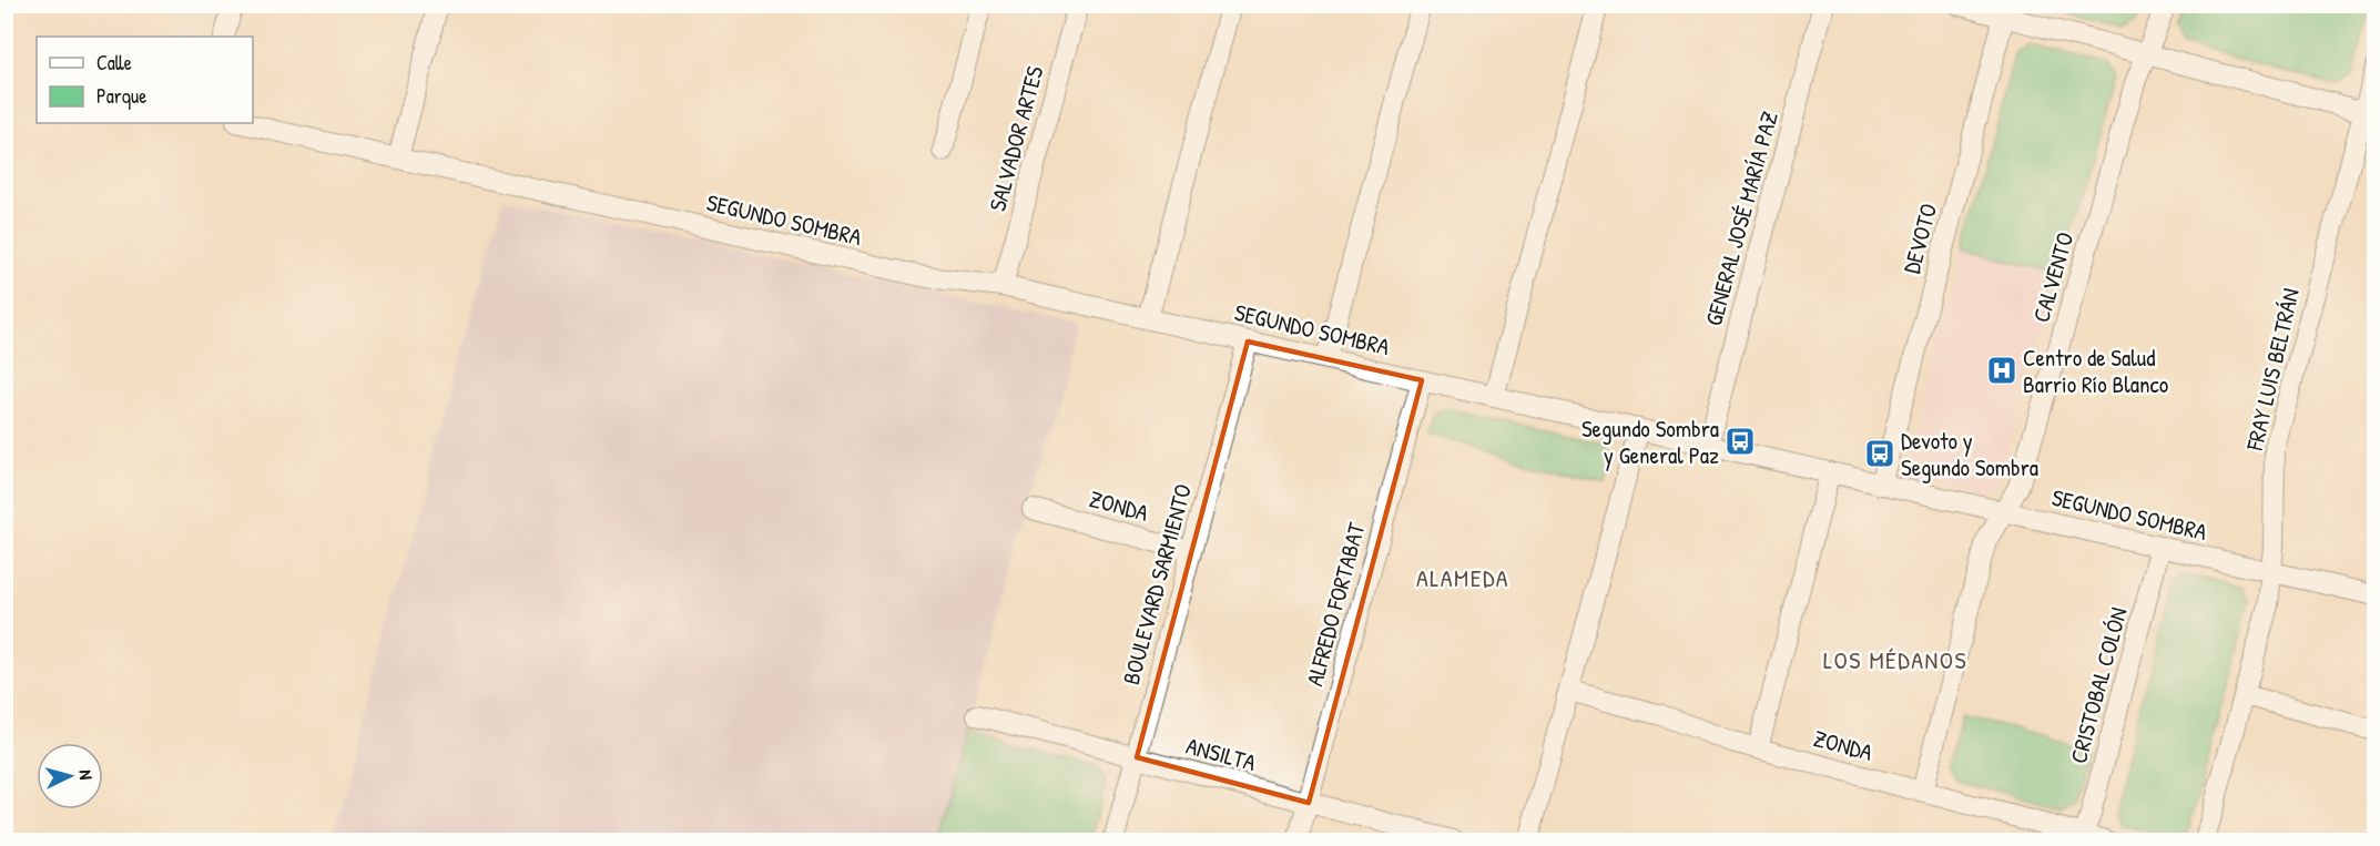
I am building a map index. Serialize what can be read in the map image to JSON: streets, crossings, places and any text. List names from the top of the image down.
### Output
{
  "streets": {
    "street": [
      "SALVADOR ARTES",
      "GENERAL JOSÉ MARÍA PAZ",
      "SEGUNDO SOMBRA",
      "DEVOTO",
      "CALVENTO",
      "FRAY LUIS BELTRÁN",
      "ZONDA",
      "BOULEVARD SARMIENTO",
      "ALFREDO FORTABAT",
      "CRISTOBAL COLÓN",
      "ANSILTA"
    ]
  },
  "crossings": [
    ["SALVADOR ARTES", "SEGUNDO SOMBRA"],
    ["GENERAL JOSÉ MARÍA PAZ", "SEGUNDO SOMBRA"],
    ["SEGUNDO SOMBRA", "DEVOTO"],
    ["SEGUNDO SOMBRA", "CALVENTO"],
    ["SEGUNDO SOMBRA", "FRAY LUIS BELTRÁN"],
    ["SEGUNDO SOMBRA", "BOULEVARD SARMIENTO"],
    ["SEGUNDO SOMBRA", "ALFREDO FORTABAT"],
    ["SEGUNDO SOMBRA", "CRISTOBAL COLÓN"],
    ["CALVENTO", "ZONDA"],
    ["ZONDA", "BOULEVARD SARMIENTO"],
    ["ZONDA", "CRISTOBAL COLÓN"],
    ["BOULEVARD SARMIENTO", "ANSILTA"],
    ["ALFREDO FORTABAT", "ANSILTA"]
  ],
  "districts": ["ALAMEDA", "LOS MÉDANOS"],
  "places": {
    "hospital": ["Centro de Salud Barrio Río Blanco"],
    "bus stop": ["Segundo Sombra y General Paz", "Devoto y Segundo Sombra"]
  },
  "legend": ["Calle", "Parque"],
  "north": "right"
}
